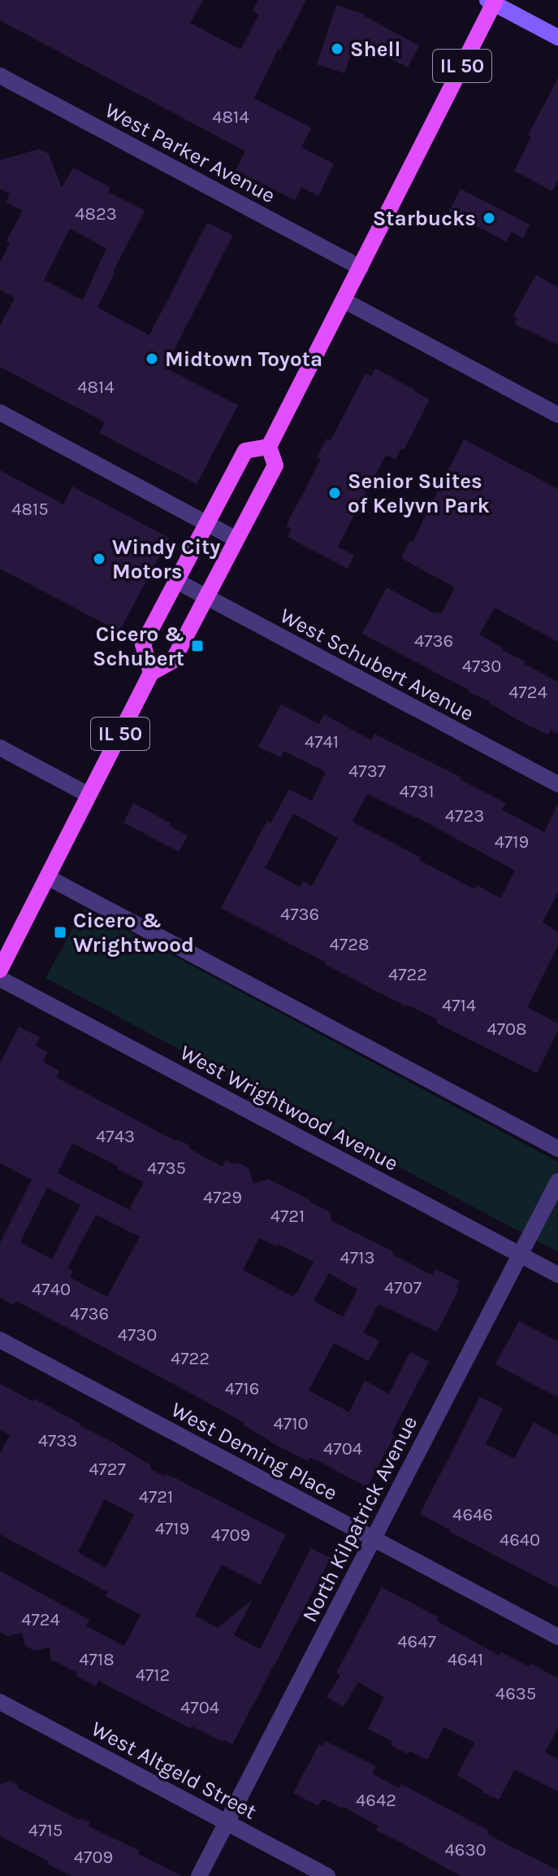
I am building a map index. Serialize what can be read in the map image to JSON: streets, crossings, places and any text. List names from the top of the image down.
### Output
{
  "streets": {
    "main road": ["IL 50"],
    "street": [
      "West Parker Avenue",
      "West Schubert Avenue",
      "West Wrightwood Avenue",
      "West Deming Place",
      "North Kilpatrick Avenue",
      "West Altgeld Street"
    ]
  },
  "crossings": [
    ["IL 50", "West Parker Avenue"],
    ["IL 50", "West Schubert Avenue"],
    ["West Wrightwood Avenue", "North Kilpatrick Avenue"],
    ["West Deming Place", "North Kilpatrick Avenue"],
    ["North Kilpatrick Avenue", "West Altgeld Street"]
  ],
  "places": {
    "other": [
      "Shell",
      "Starbucks",
      "Midtown Toyota",
      "Senior Suites of Kelyvn Park",
      "Windy City Motors"
    ],
    "transit": ["Cicero & Schubert", "Cicero & Wrightwood"]
  },
  "house_numbers": [
    "4814",
    "4823",
    "4814",
    "4815",
    "4736",
    "4730",
    "4724",
    "4741",
    "4737",
    "4731",
    "4723",
    "4719",
    "4736",
    "4728",
    "4722",
    "4714",
    "4708",
    "4743",
    "4735",
    "4729",
    "4721",
    "4713",
    "4707",
    "4740",
    "4736",
    "4730",
    "4722",
    "4716",
    "4710",
    "4733",
    "4704",
    "4727",
    "4721",
    "4646",
    "4719",
    "4709",
    "4640",
    "4724",
    "4647",
    "4718",
    "4641",
    "4712",
    "4635",
    "4704",
    "4642",
    "4715",
    "4630",
    "4709"
  ]
}
